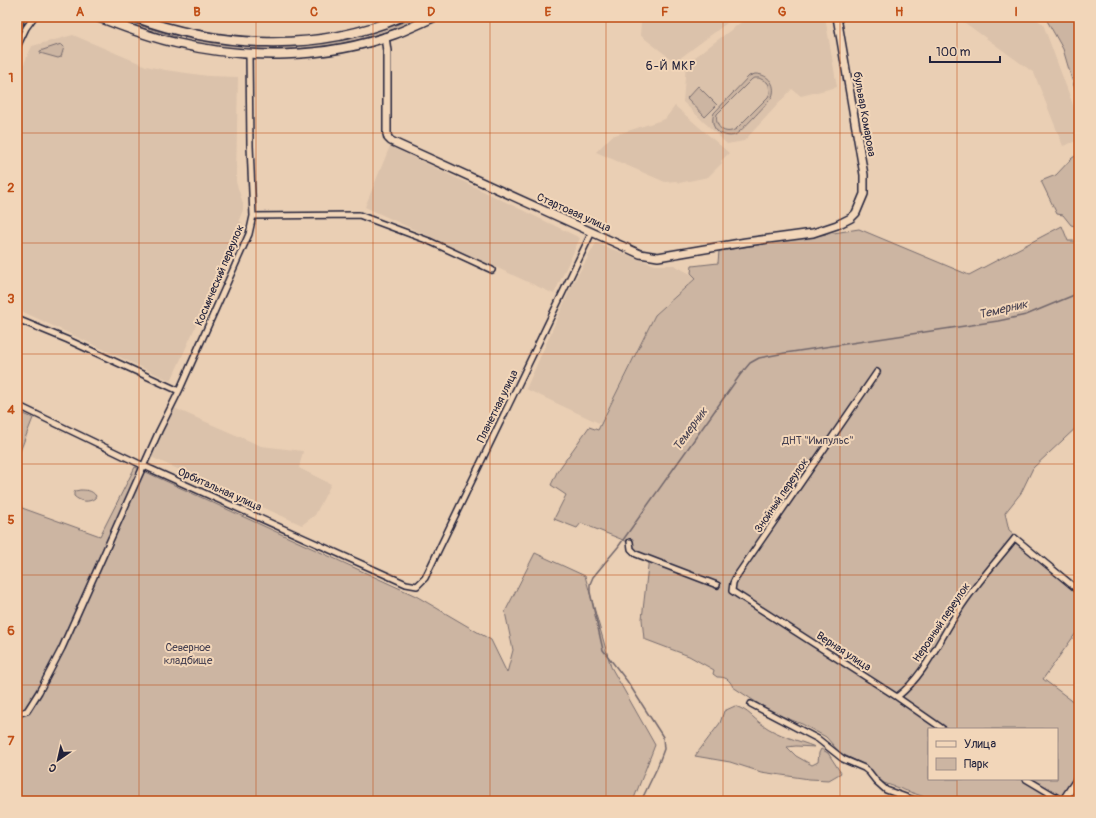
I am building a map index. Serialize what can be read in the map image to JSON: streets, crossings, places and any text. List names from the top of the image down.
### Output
{
  "streets": {
    "street": [
      "бульвар Комарова",
      "Стартовая улица",
      "Космический переулок",
      "Планетная улица",
      "Орбитальная улица",
      "Знойный переулок",
      "Неровный переулок",
      "Верная улица"
    ]
  },
  "crossings": [
    ["бульвар Комарова", "Стартовая улица"],
    ["Стартовая улица", "Планетная улица"],
    ["Космический переулок", "Орбитальная улица"],
    ["Планетная улица", "Орбитальная улица"],
    ["Знойный переулок", "Верная улица"],
    ["Неровный переулок", "Верная улица"]
  ],
  "districts": ["6-Й МКР"],
  "water": ["Темерник"],
  "parks": ["ДНТ \"Импульс\"", "Северное кладбище"],
  "legend": ["Улица", "Парк"],
  "scale_bar": "100 m",
  "north": "bottom left",
  "grid": {
    "columns": [
      "A",
      "B",
      "C",
      "D",
      "E",
      "F",
      "G",
      "H",
      "I"
    ],
    "rows": [
      "1",
      "2",
      "3",
      "4",
      "5",
      "6",
      "7"
    ]
  }
}
